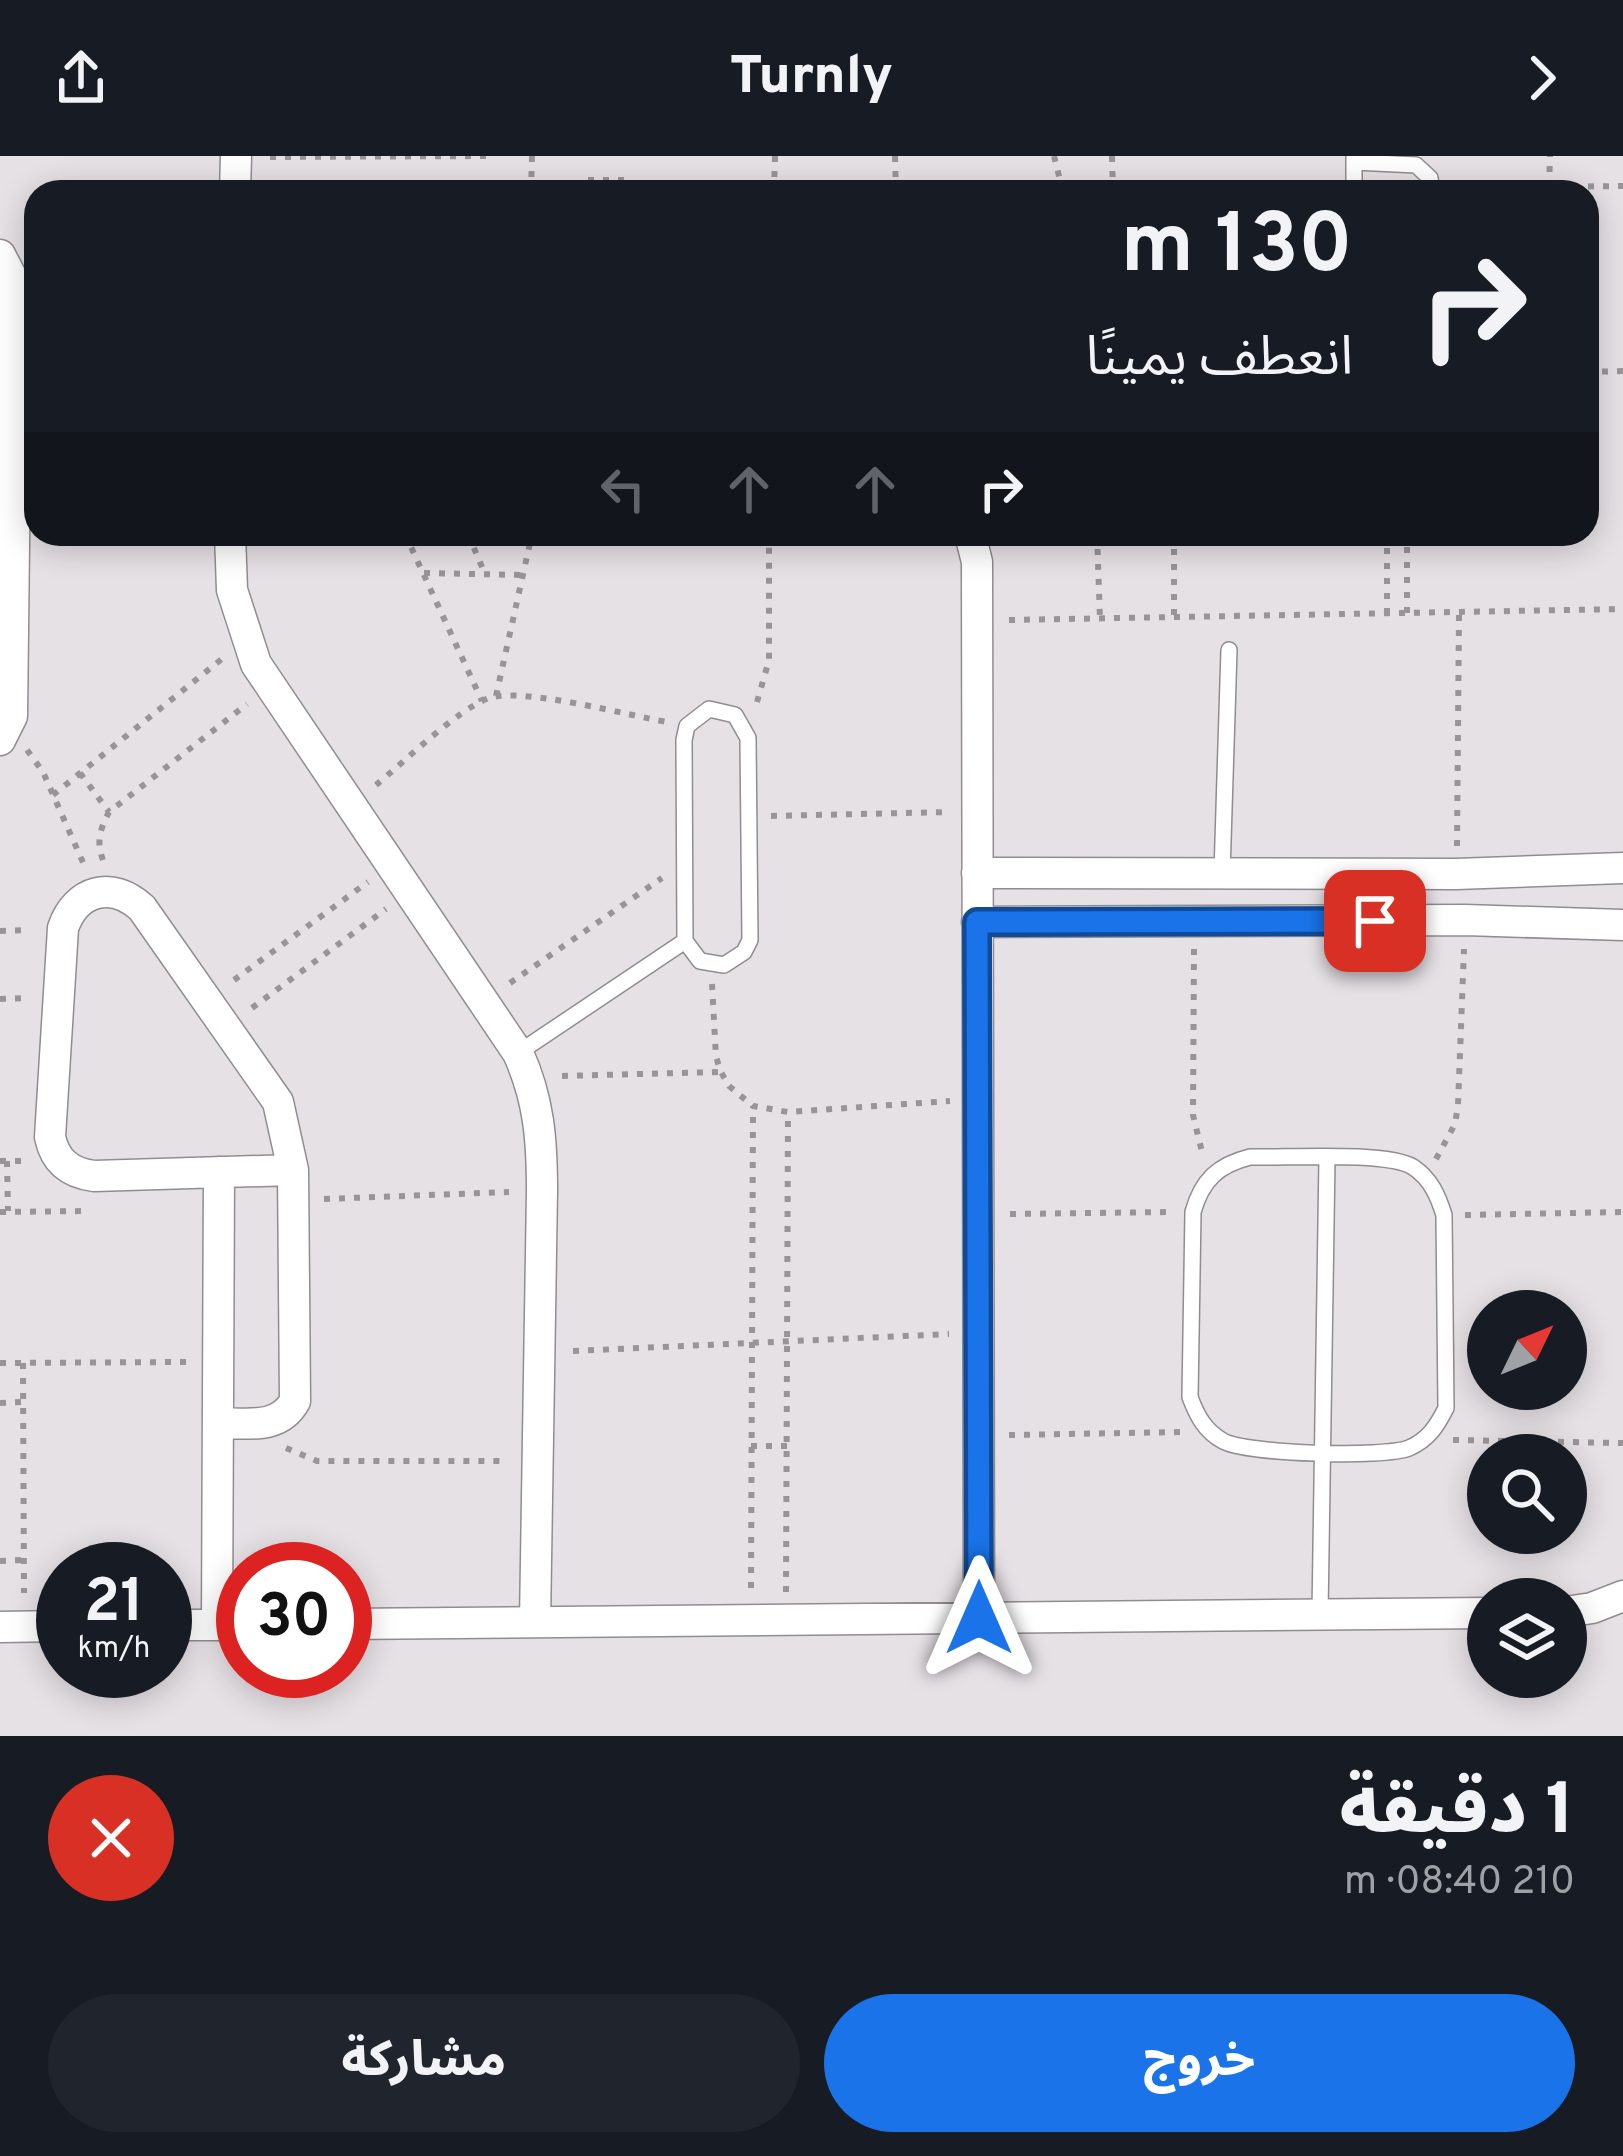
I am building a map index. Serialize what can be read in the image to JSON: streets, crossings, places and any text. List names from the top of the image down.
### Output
{
  "north": "top right",
  "page": {
    "header": "Turnly",
    "turn": ["130 m", "انعطف يمينًا"],
    "speed": "21 km/h",
    "limit": "30",
    "heading": ["1 دقيقة", "210 m · 08:40"],
    "buttons": ["خروج", "مشاركة"]
  }
}
